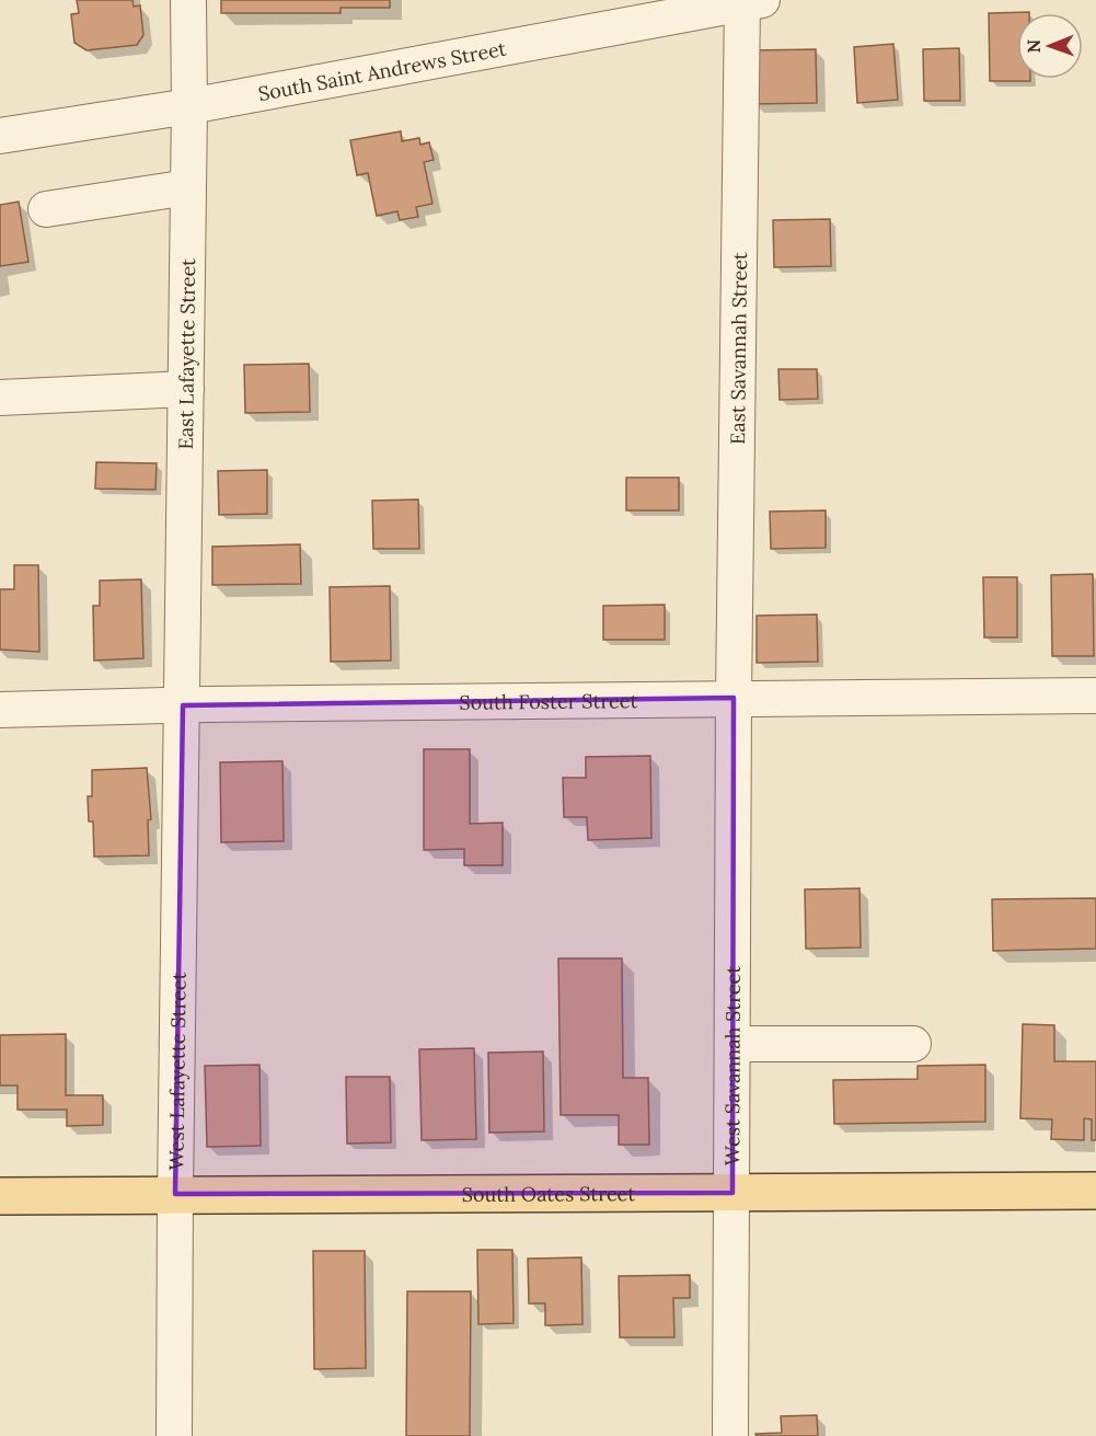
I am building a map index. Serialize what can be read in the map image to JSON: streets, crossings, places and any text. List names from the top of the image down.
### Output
{
  "streets": {
    "main road": ["South Oates Street"],
    "street": [
      "South Saint Andrews Street",
      "East Savannah Street",
      "East Lafayette Street",
      "South Foster Street",
      "West Savannah Street",
      "West Lafayette Street"
    ]
  },
  "crossings": [
    ["South Saint Andrews Street", "East Savannah Street"],
    ["South Saint Andrews Street", "East Lafayette Street"],
    ["East Savannah Street", "South Foster Street"],
    ["East Savannah Street", "West Savannah Street"],
    ["East Lafayette Street", "South Foster Street"],
    ["East Lafayette Street", "West Lafayette Street"],
    ["South Foster Street", "West Savannah Street"],
    ["South Foster Street", "West Lafayette Street"],
    ["West Savannah Street", "South Oates Street"],
    ["West Lafayette Street", "South Oates Street"]
  ],
  "north": "left"
}
